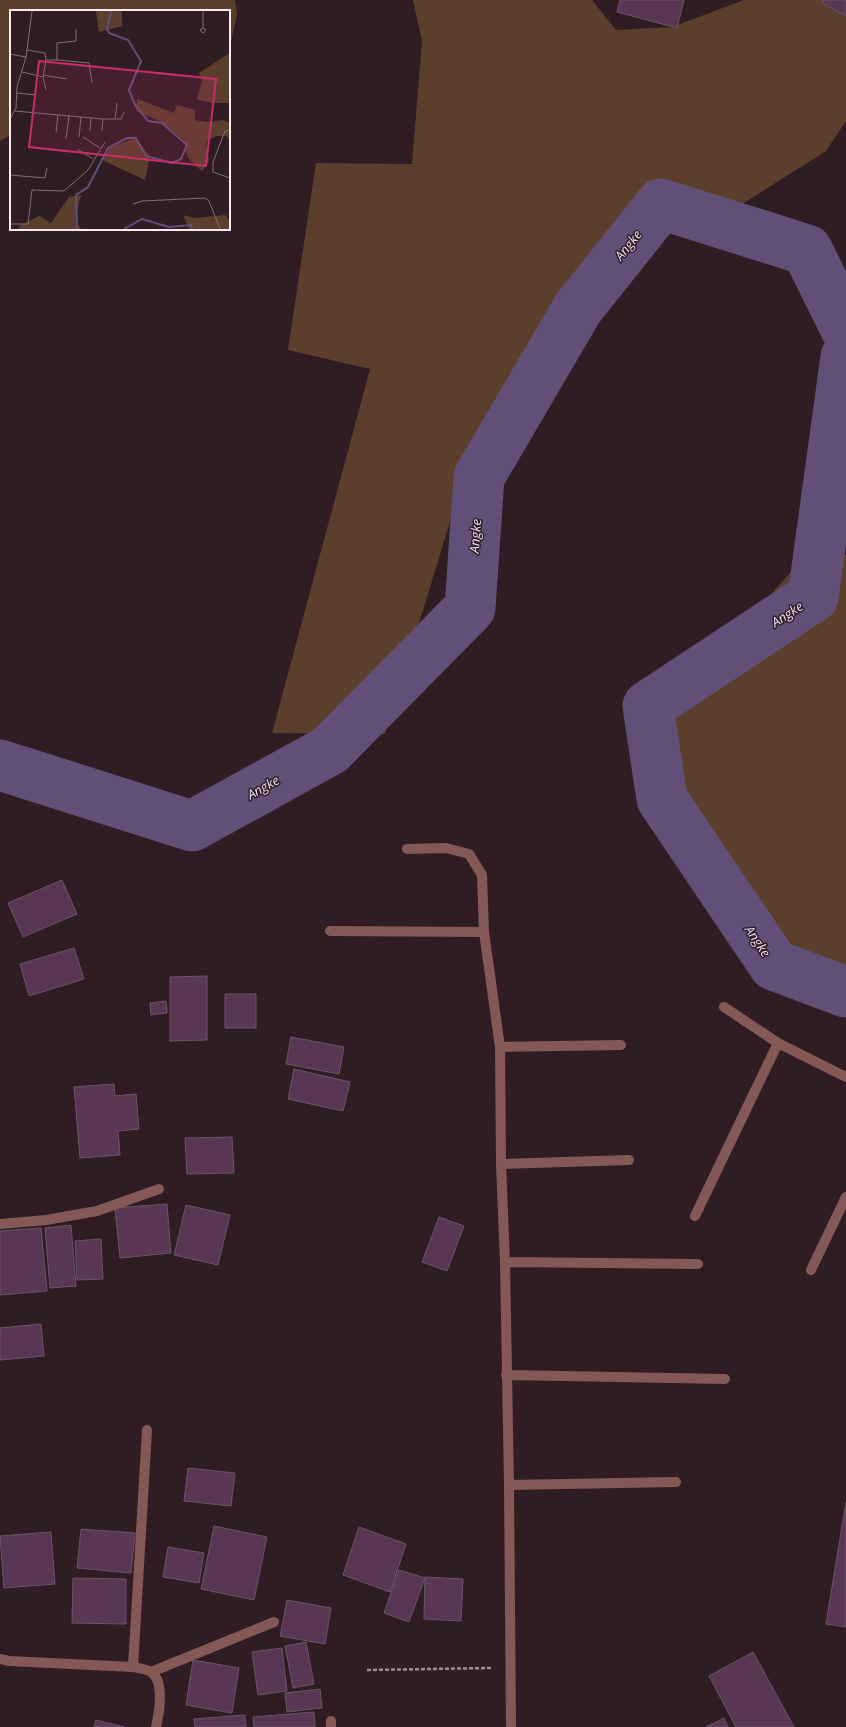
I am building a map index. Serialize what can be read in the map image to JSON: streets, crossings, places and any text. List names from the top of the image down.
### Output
{
  "water": ["Angke"]
}
